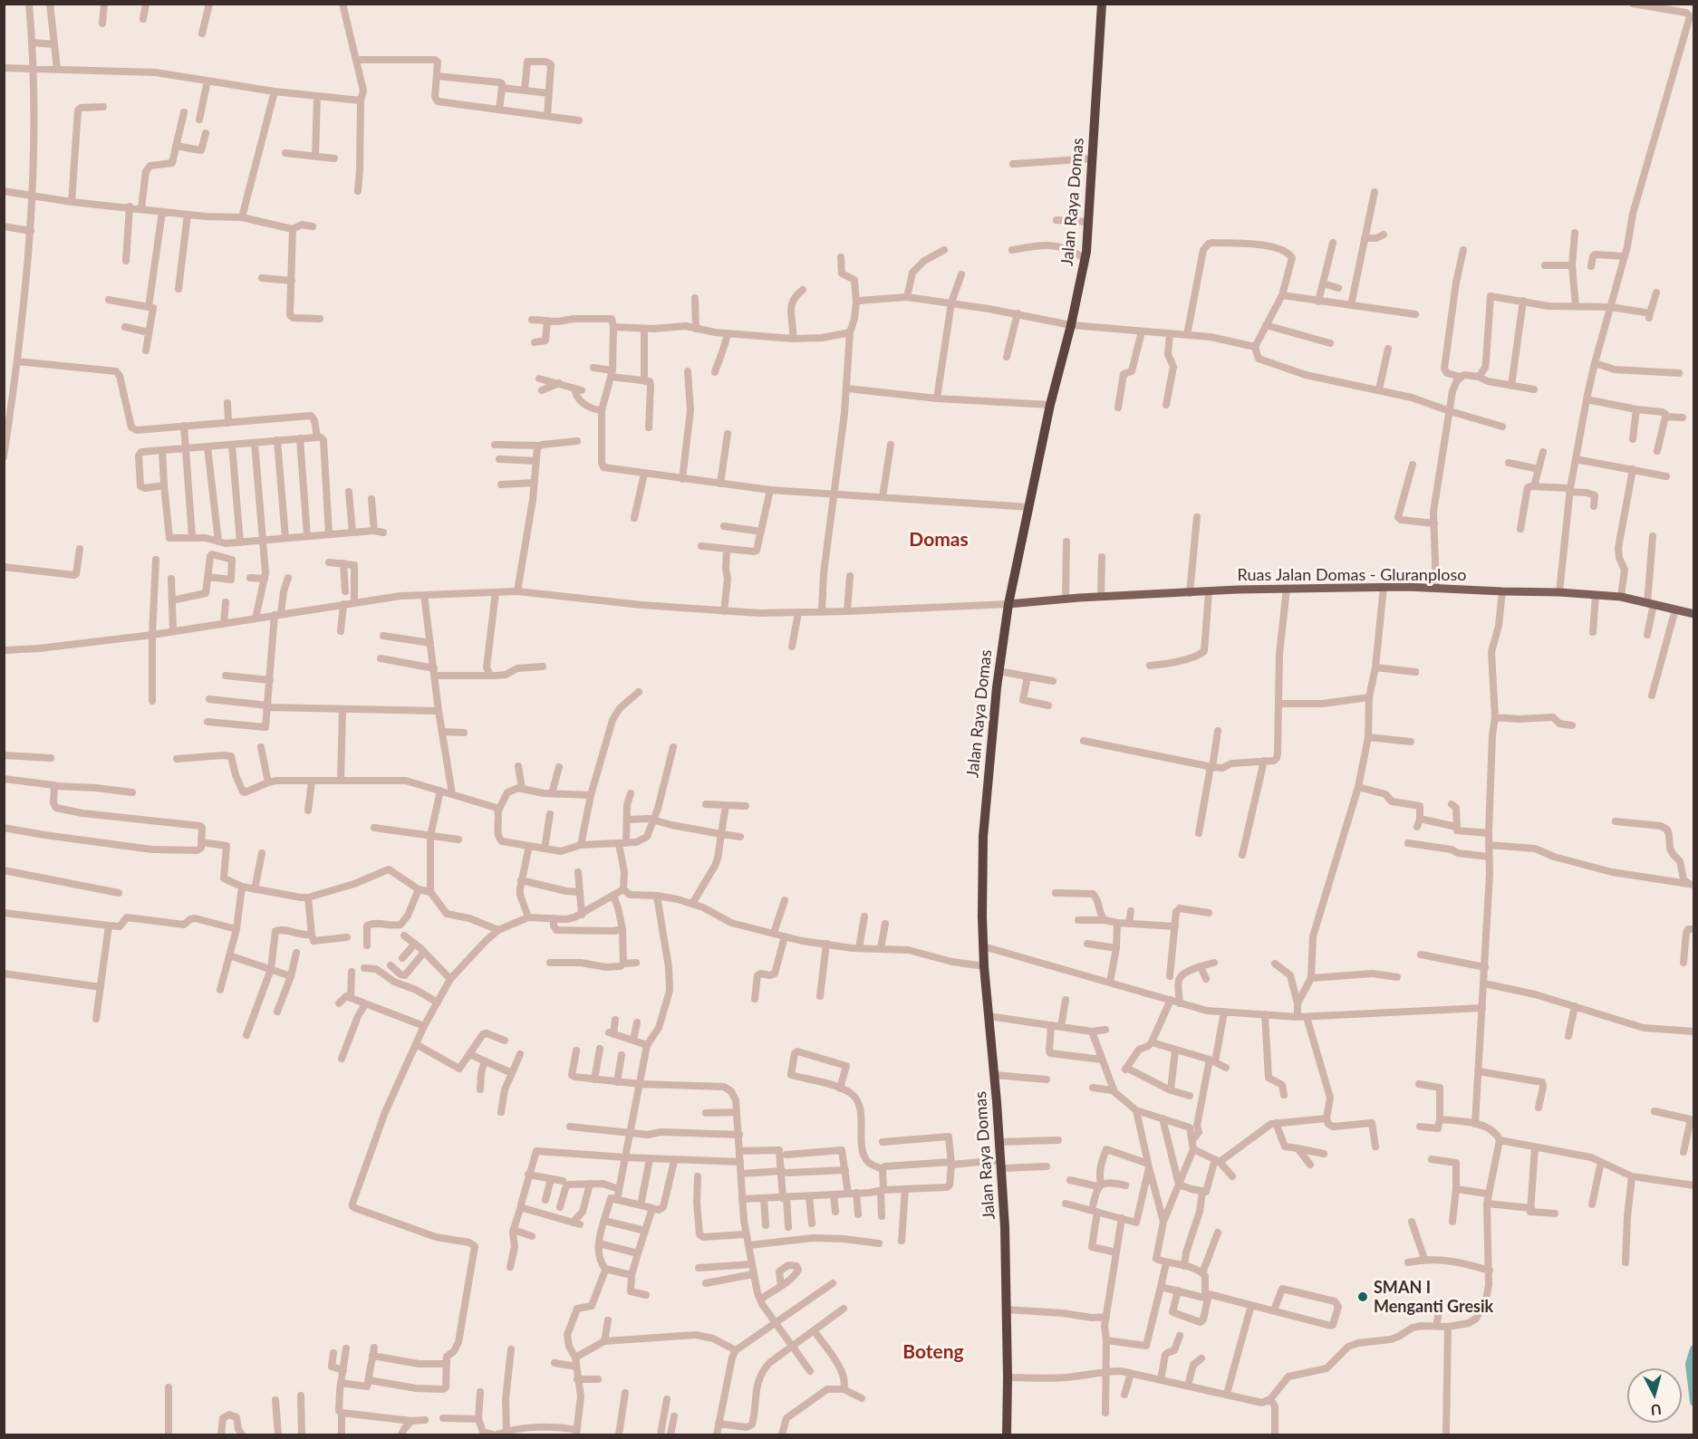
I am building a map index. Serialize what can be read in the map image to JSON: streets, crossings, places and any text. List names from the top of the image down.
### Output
{
  "streets": {
    "highway": ["Jalan Raya Domas"],
    "main road": ["Ruas Jalan Domas - Gluranploso"]
  },
  "crossings": [
    ["Jalan Raya Domas", "Ruas Jalan Domas - Gluranploso"]
  ],
  "districts": ["Domas", "Boteng"],
  "places": ["SMAN I Menganti Gresik"],
  "north": "bottom"
}
